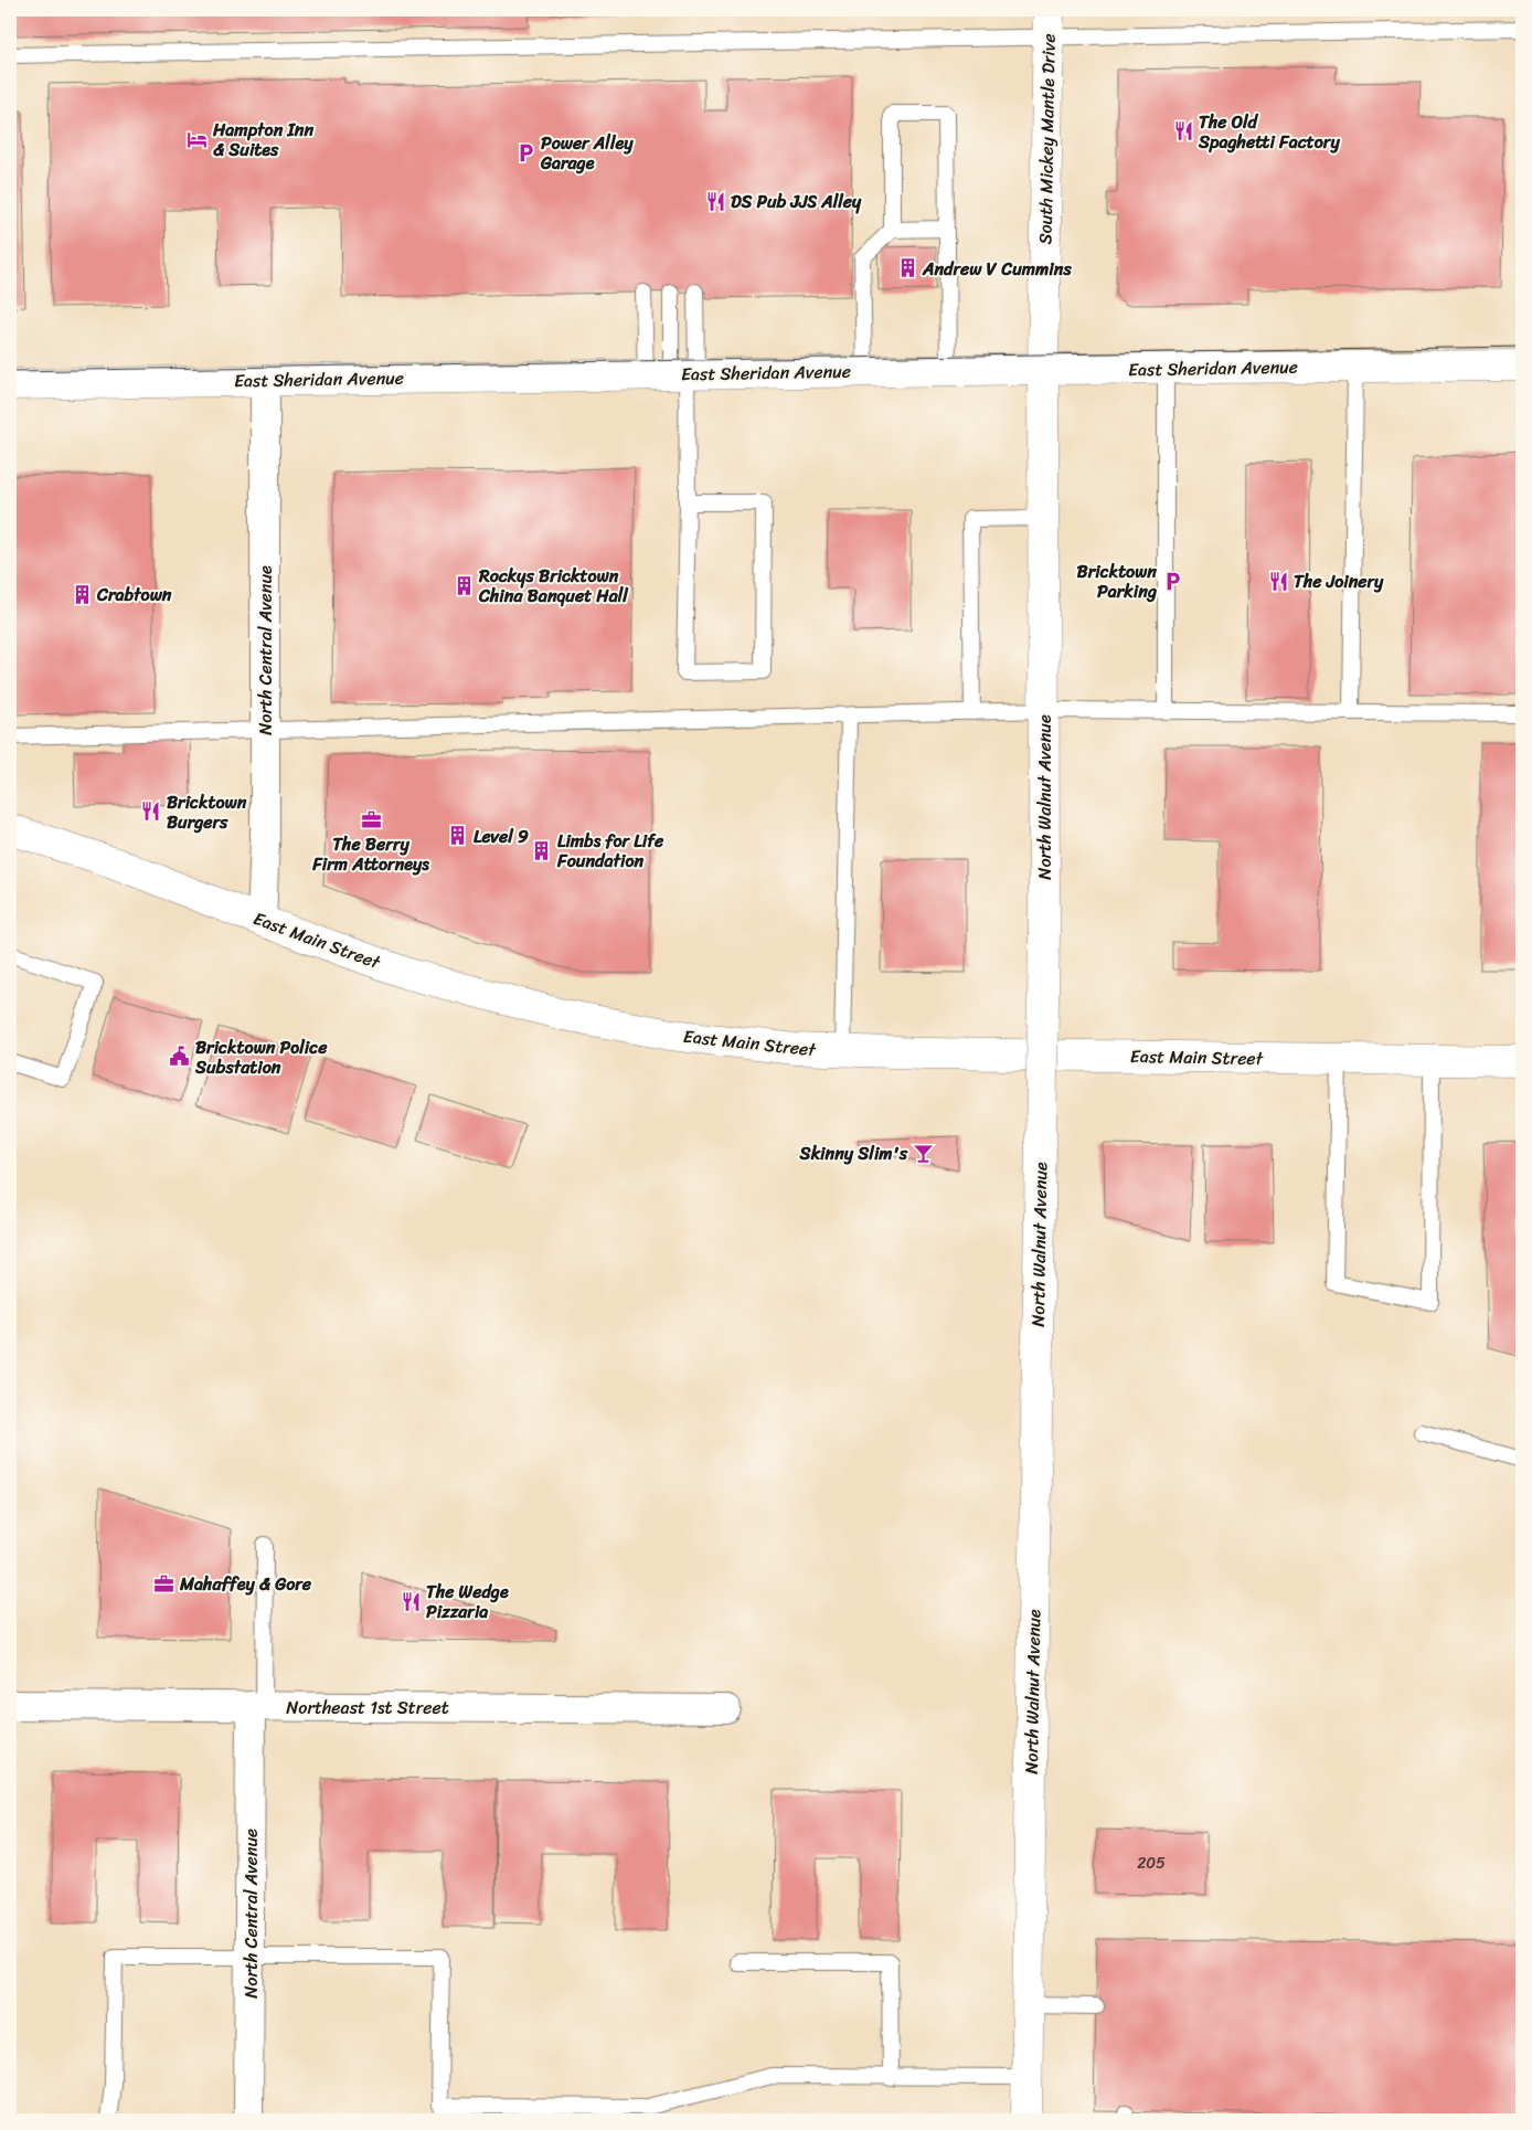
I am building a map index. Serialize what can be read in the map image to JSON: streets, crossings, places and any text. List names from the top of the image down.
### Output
{
  "streets": {
    "street": [
      "South Mickey Mantle Drive",
      "East Sheridan Avenue",
      "North Central Avenue",
      "North Walnut Avenue",
      "East Main Street",
      "Northeast 1st Street"
    ]
  },
  "crossings": [
    ["South Mickey Mantle Drive", "East Sheridan Avenue"],
    ["South Mickey Mantle Drive", "North Walnut Avenue"],
    ["East Sheridan Avenue", "North Central Avenue"],
    ["East Sheridan Avenue", "North Walnut Avenue"],
    ["North Central Avenue", "East Main Street"],
    ["North Central Avenue", "Northeast 1st Street"]
  ],
  "places": {
    "restaurant": [
      "The Old Spaghetti Factory",
      "DS Pub JJS Alley",
      "The Joinery",
      "Bricktown Burgers",
      "The Wedge Pizzaria"
    ],
    "hotel": ["Hampton Inn & Suites"],
    "parking": ["Power Alley Garage", "Bricktown Parking"],
    "building": [
      "Andrew V Cummins",
      "Rockys Bricktown China Banquet Hall",
      "Crabtown",
      "Level 9",
      "Limbs for Life Foundation"
    ],
    "office": ["The Berry Firm Attorneys", "Mahaffey & Gore"],
    "public building": ["Bricktown Police Substation"],
    "bar": ["Skinny Slim's"]
  },
  "house_numbers": ["205"]
}
